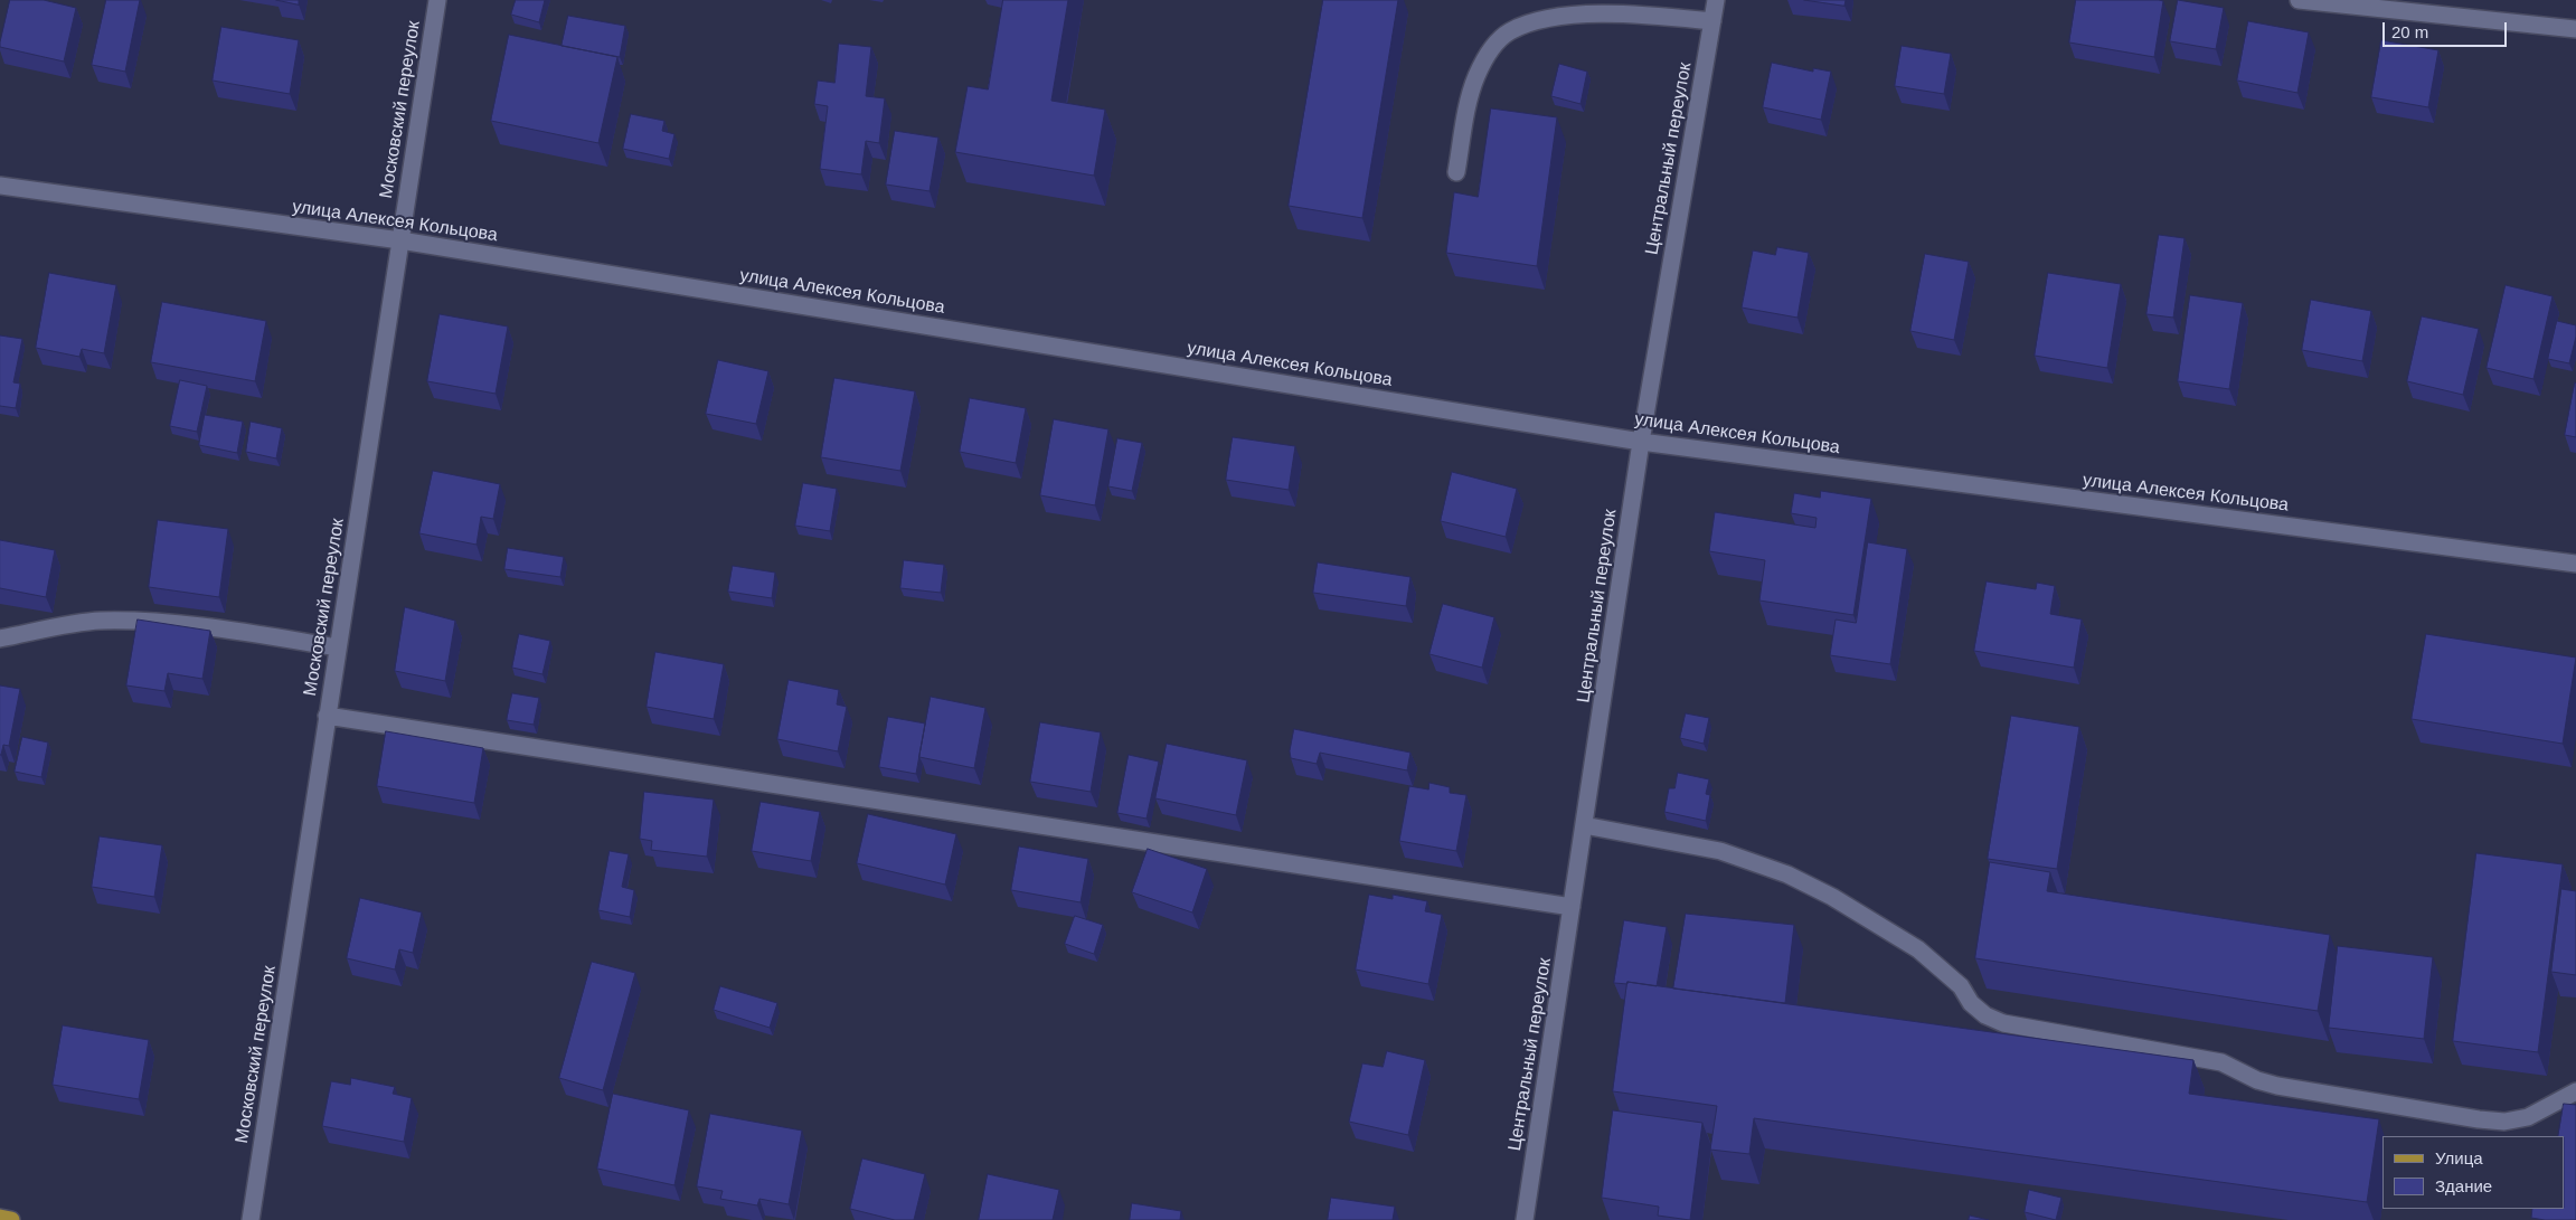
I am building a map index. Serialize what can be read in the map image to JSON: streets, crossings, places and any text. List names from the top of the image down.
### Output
{
  "streets": {
    "street": ["Московский переулок", "Центральный переулок", "улица Алексея Кольцова"]
  },
  "crossings": [
    ["Московский переулок", "улица Алексея Кольцова"],
    ["Центральный переулок", "улица Алексея Кольцова"]
  ],
  "legend": ["Улица", "Здание"],
  "scale_bar": "20 m"
}
